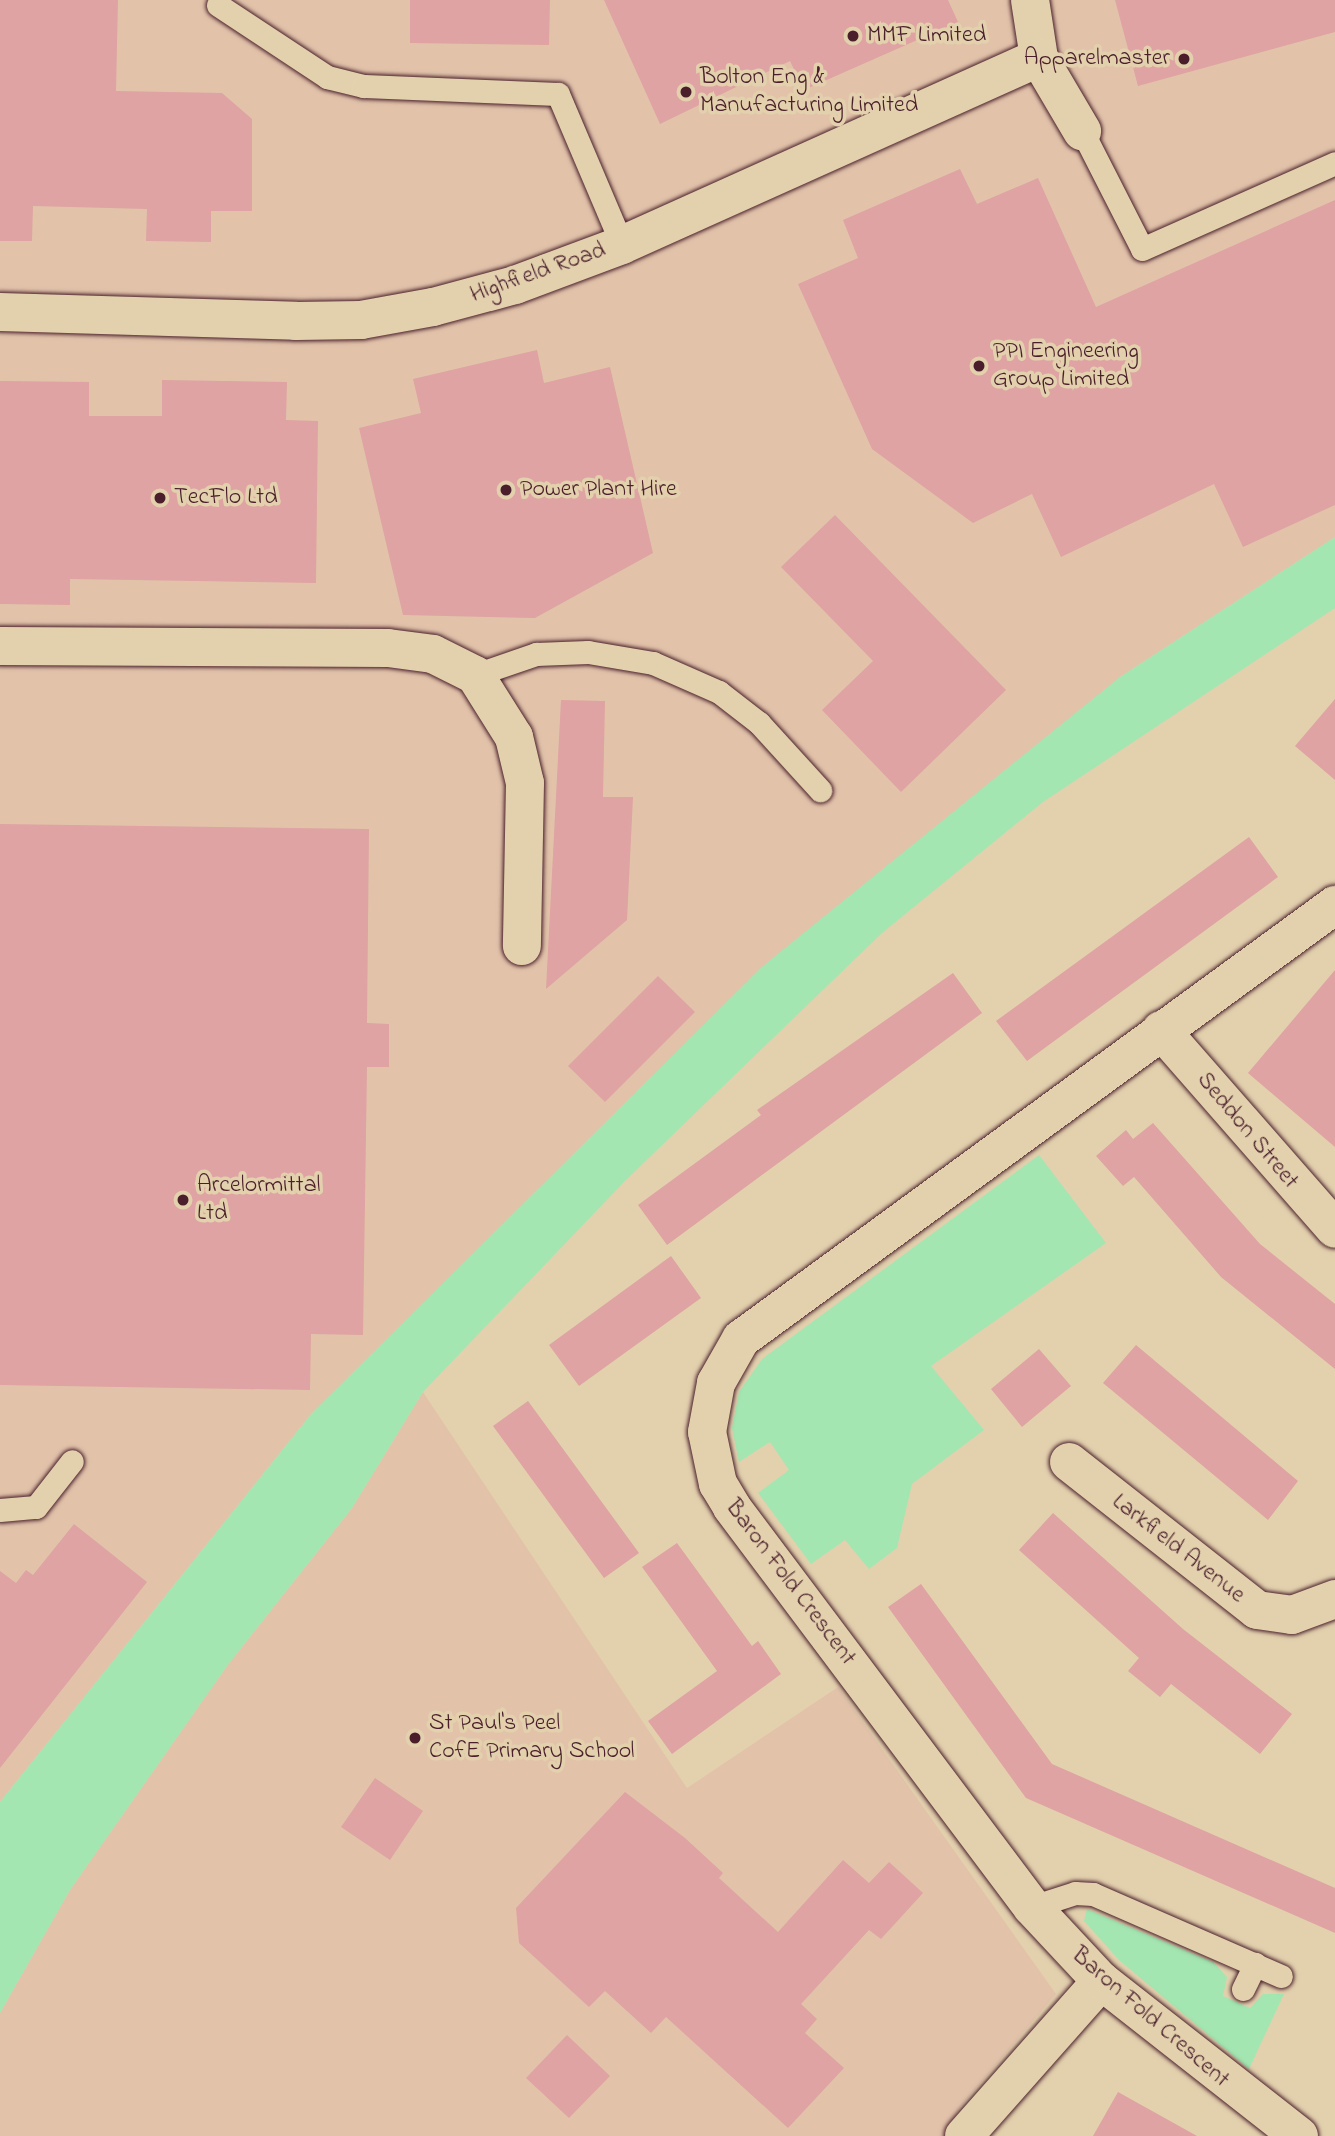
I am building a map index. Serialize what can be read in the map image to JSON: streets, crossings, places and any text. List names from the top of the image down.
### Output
{
  "streets": {
    "street": [
      "Highfield Road",
      "Seddon Street",
      "Larkfield Avenue",
      "Baron Fold Crescent"
    ]
  },
  "crossings": [
    ["Seddon Street", "Baron Fold Crescent"]
  ],
  "places": [
    "MMF Limited",
    "Apparelmaster",
    "Bolton Eng & Manufacturing Limited",
    "PPI Engineering Group Limited",
    "Power Plant Hire",
    "TecFlo Ltd",
    "Arcelormittal Ltd",
    "St Paul's Peel CofE Primary School"
  ]
}
